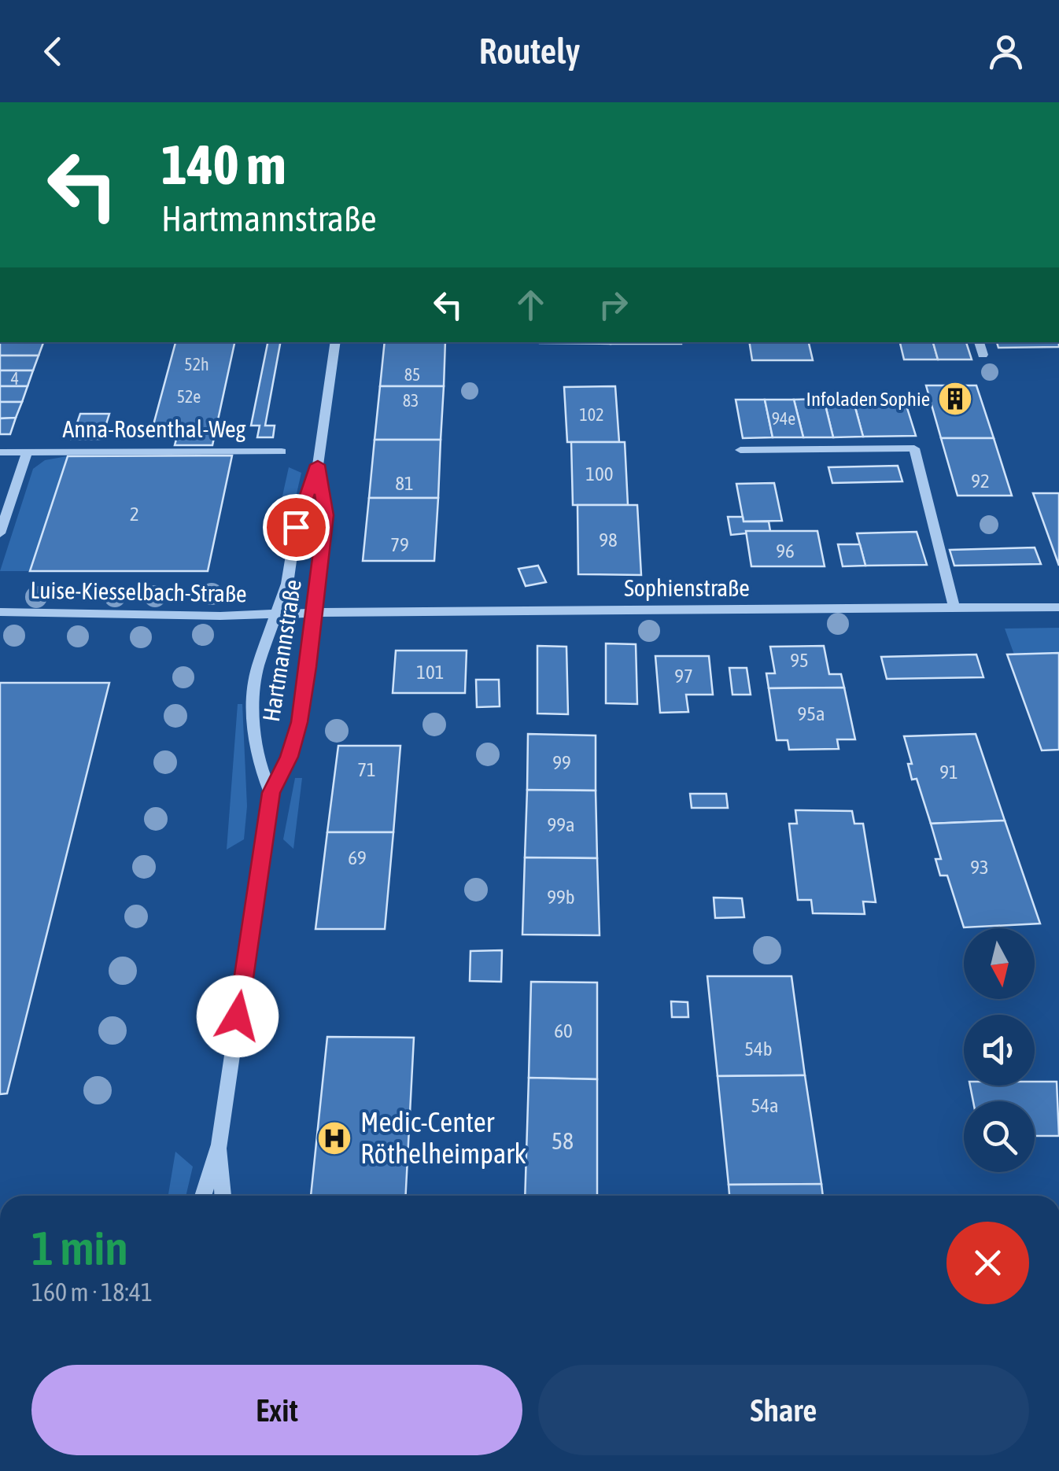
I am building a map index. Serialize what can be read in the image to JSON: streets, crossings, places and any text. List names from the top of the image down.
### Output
{
  "streets": {
    "street": [
      "Anna-Rosenthal-Weg",
      "Sophienstraße",
      "Luise-Kiesselbach-Straße",
      "Hartmannstraße"
    ]
  },
  "crossings": [
    ["Sophienstraße", "Luise-Kiesselbach-Straße"],
    ["Sophienstraße", "Hartmannstraße"],
    ["Luise-Kiesselbach-Straße", "Hartmannstraße"]
  ],
  "places": {
    "building": ["Infoladen Sophie"],
    "hospital": ["Medic-Center Röthelheimpark"]
  },
  "house_numbers": [
    "52h",
    "85",
    "4",
    "52e",
    "83",
    "102",
    "94e",
    "100",
    "92",
    "81",
    "2",
    "98",
    "79",
    "96",
    "95",
    "101",
    "97",
    "95a",
    "99",
    "71",
    "91",
    "99a",
    "69",
    "93",
    "99b",
    "60",
    "54b",
    "54a",
    "58"
  ],
  "north": "bottom",
  "page": {
    "header": "Routely",
    "turn": ["140 m", "Hartmannstraße"],
    "heading": ["1 min", "160 m · 18:41"],
    "buttons": ["Exit", "Share"]
  }
}
